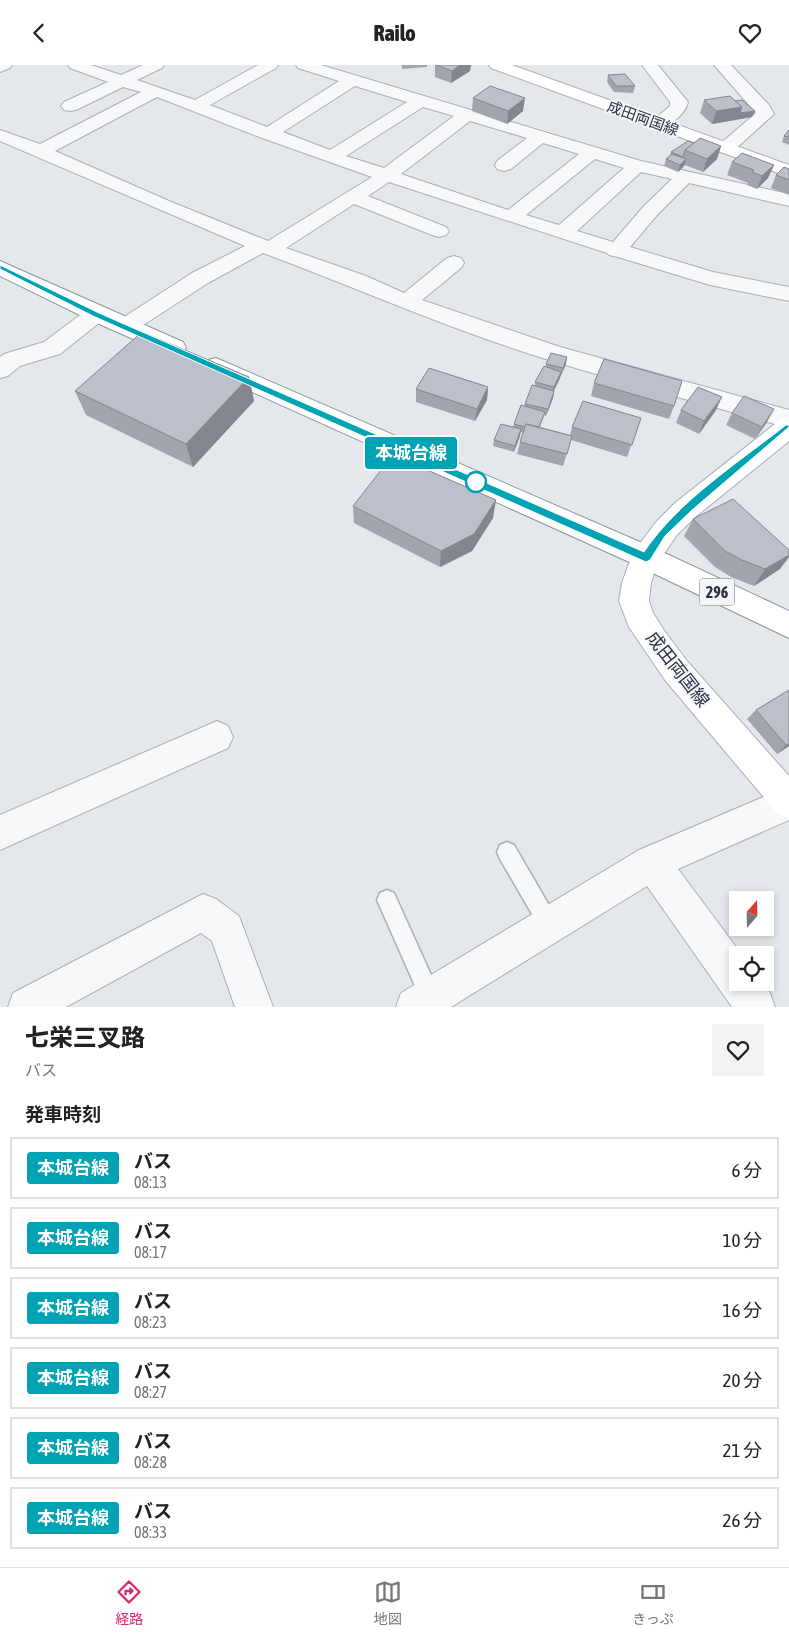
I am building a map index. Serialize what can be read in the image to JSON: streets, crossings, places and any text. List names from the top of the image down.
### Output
{
  "streets": {
    "main road": ["成田両国線", "296"]
  },
  "crossings": [
    ["成田両国線", "296"]
  ],
  "lines": ["bus line 本城台線"],
  "north": "top",
  "page": {
    "header": "Railo",
    "on_map": "本城台線",
    "heading": [
      ["七栄三叉路", "バス"],
      "発車時刻"
    ],
    "list": [
      {
        "mark": "本城台線",
        "name": "バス",
        "note": "08:13",
        "value": "6 分"
      },
      {
        "mark": "本城台線",
        "name": "バス",
        "note": "08:17",
        "value": "10 分"
      },
      {
        "mark": "本城台線",
        "name": "バス",
        "note": "08:23",
        "value": "16 分"
      },
      {
        "mark": "本城台線",
        "name": "バス",
        "note": "08:27",
        "value": "20 分"
      },
      {
        "mark": "本城台線",
        "name": "バス",
        "note": "08:28",
        "value": "21 分"
      },
      {
        "mark": "本城台線",
        "name": "バス",
        "note": "08:33",
        "value": "26 分"
      }
    ],
    "tabs": ["経路", "地図", "きっぷ"]
  }
}
